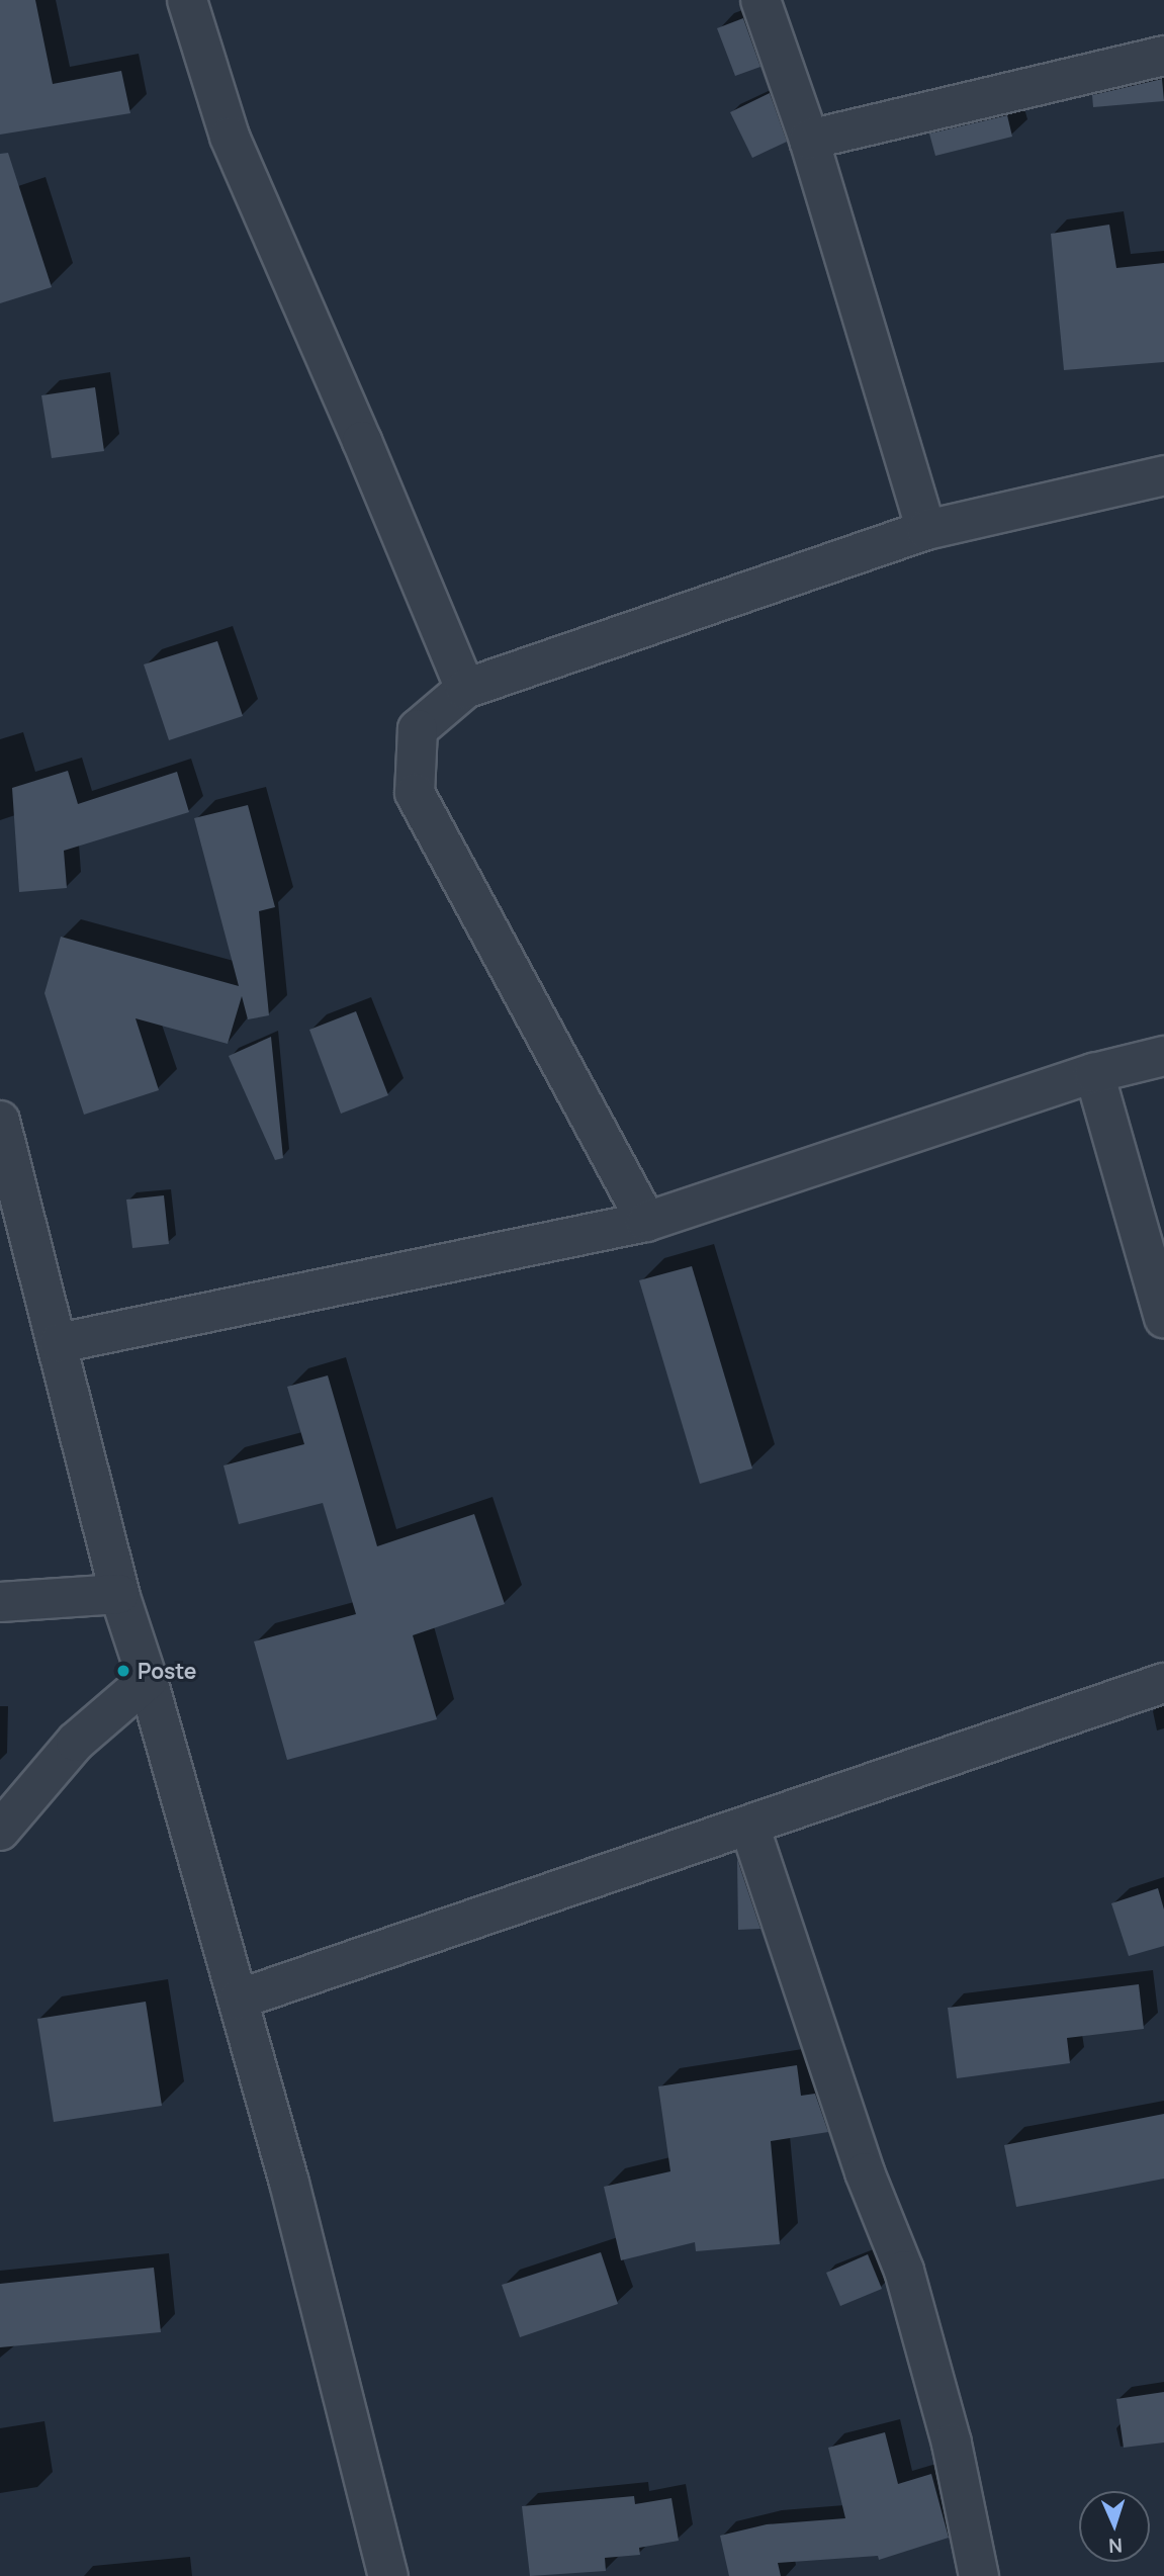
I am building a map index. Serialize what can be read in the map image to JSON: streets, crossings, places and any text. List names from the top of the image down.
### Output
{
  "places": ["Poste"],
  "north": "bottom"
}
